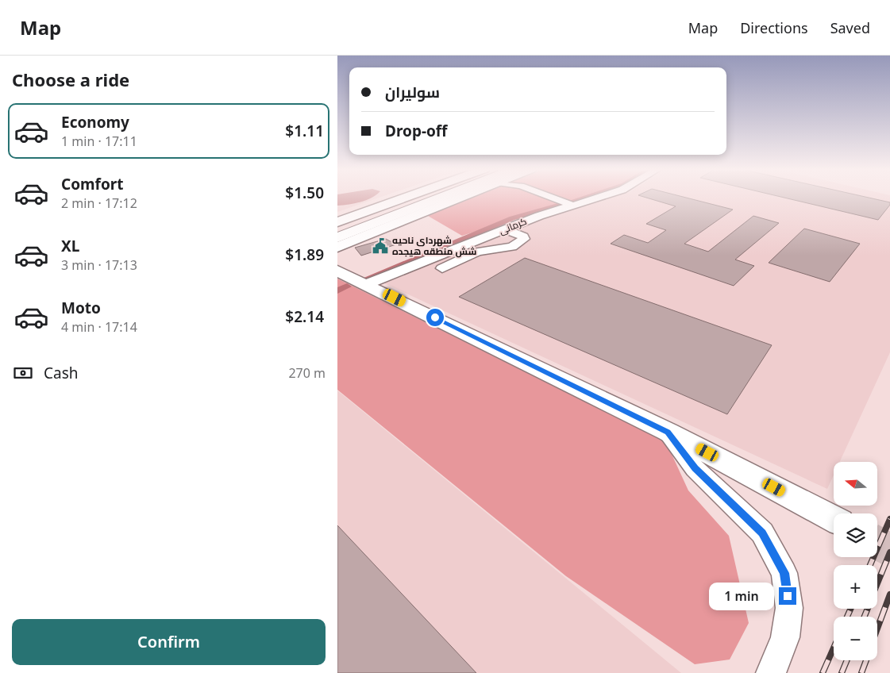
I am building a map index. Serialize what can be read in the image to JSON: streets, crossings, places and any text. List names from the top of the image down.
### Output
{
  "streets": {
    "street": ["کرمانی"]
  },
  "places": {
    "public building": ["شهردای ناحیه شش منطقه هیجده"]
  },
  "north": "left",
  "page": {
    "header": "Map",
    "nav": ["Map", "Directions", "Saved"],
    "heading": "Choose a ride",
    "banner": ["سولیران", "Drop-off"],
    "list": [
      {
        "name": "Economy",
        "note": "1 min · 17:11",
        "value": "$1.11"
      },
      {
        "name": "Comfort",
        "note": "2 min · 17:12",
        "value": "$1.50"
      },
      {
        "name": "XL",
        "note": "3 min · 17:13",
        "value": "$1.89"
      },
      {
        "name": "Moto",
        "note": "4 min · 17:14",
        "value": "$2.14"
      }
    ],
    "pay": ["Cash", "270 m"],
    "map_buttons": ["+", "−"],
    "bubble": "1 min",
    "buttons": "Confirm"
  }
}
